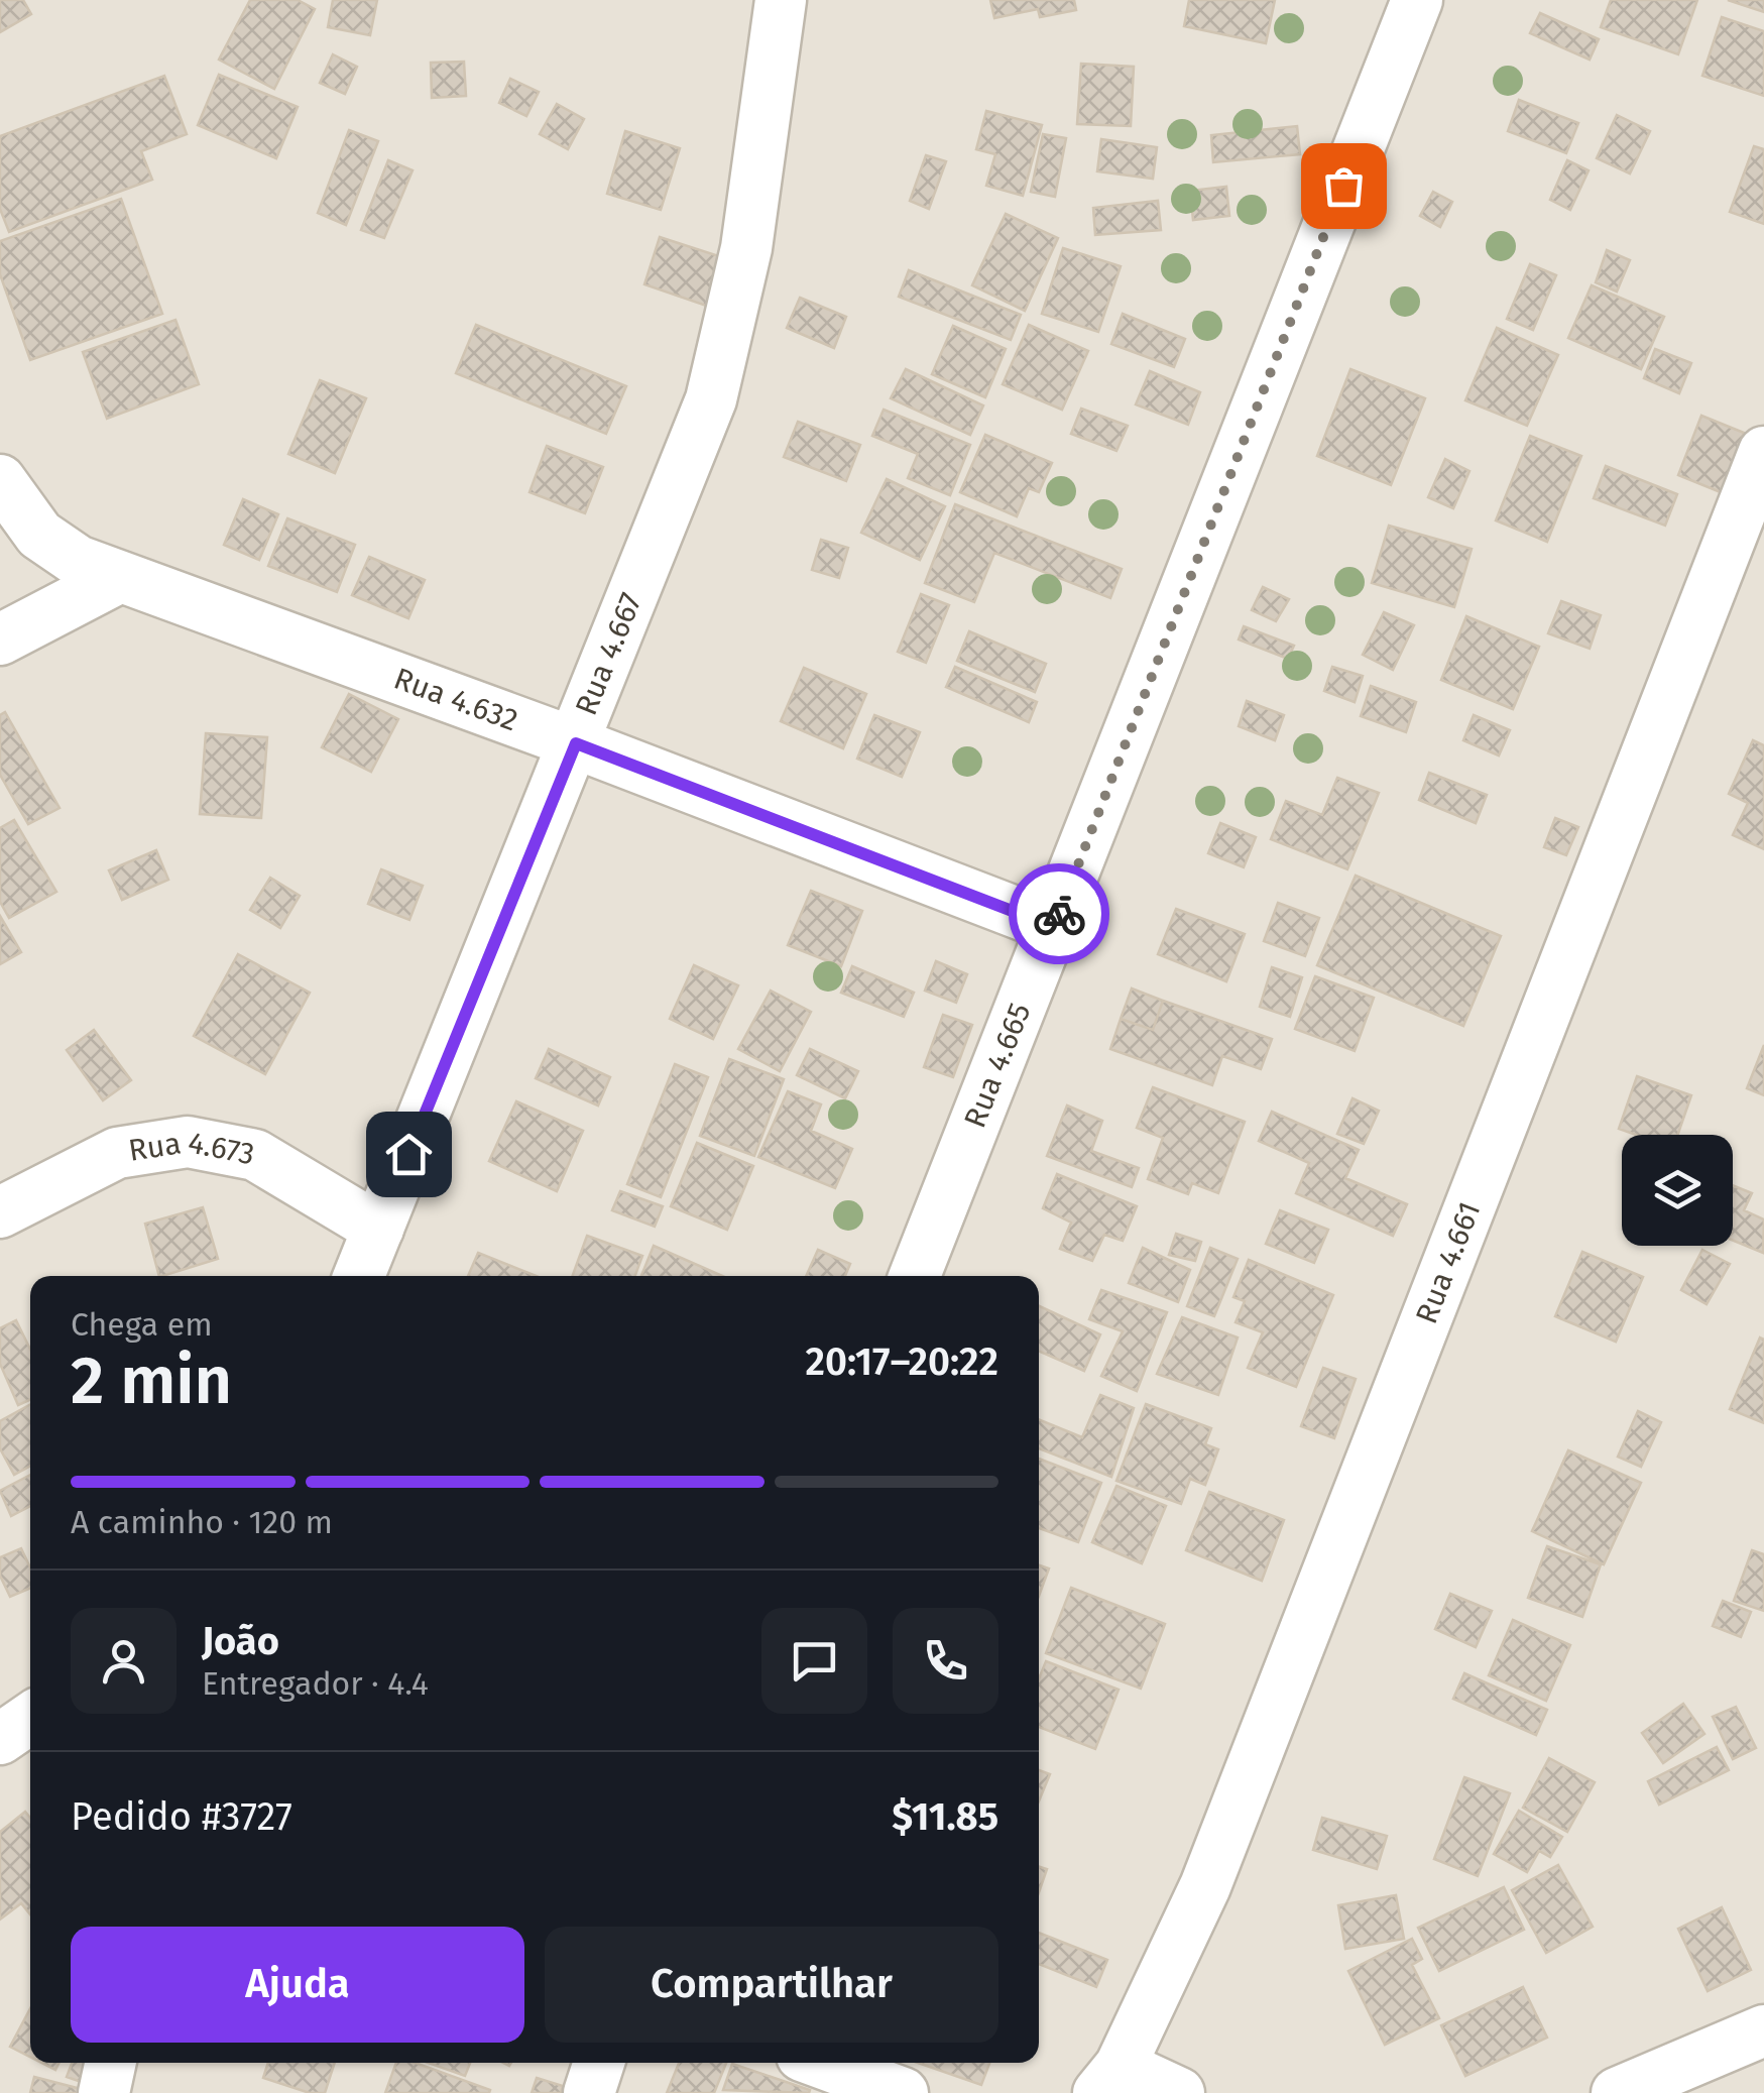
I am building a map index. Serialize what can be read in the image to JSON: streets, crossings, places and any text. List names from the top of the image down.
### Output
{
  "streets": {
    "street": [
      "Rua 4.667",
      "Rua 4.632",
      "Rua 4.665",
      "Rua 4.673",
      "Rua 4.661"
    ]
  },
  "crossings": [
    ["Rua 4.667", "Rua 4.632"],
    ["Rua 4.667", "Rua 4.673"],
    ["Rua 4.632", "Rua 4.665"]
  ],
  "page": {
    "heading": ["2 min", "Chega em", "20:17–20:22"],
    "panel": [
      "João",
      "Entregador · 4.4",
      "Pedido #3727",
      "$11.85"
    ],
    "bar": "A caminho · 120 m",
    "buttons": ["Ajuda", "Compartilhar"]
  }
}
